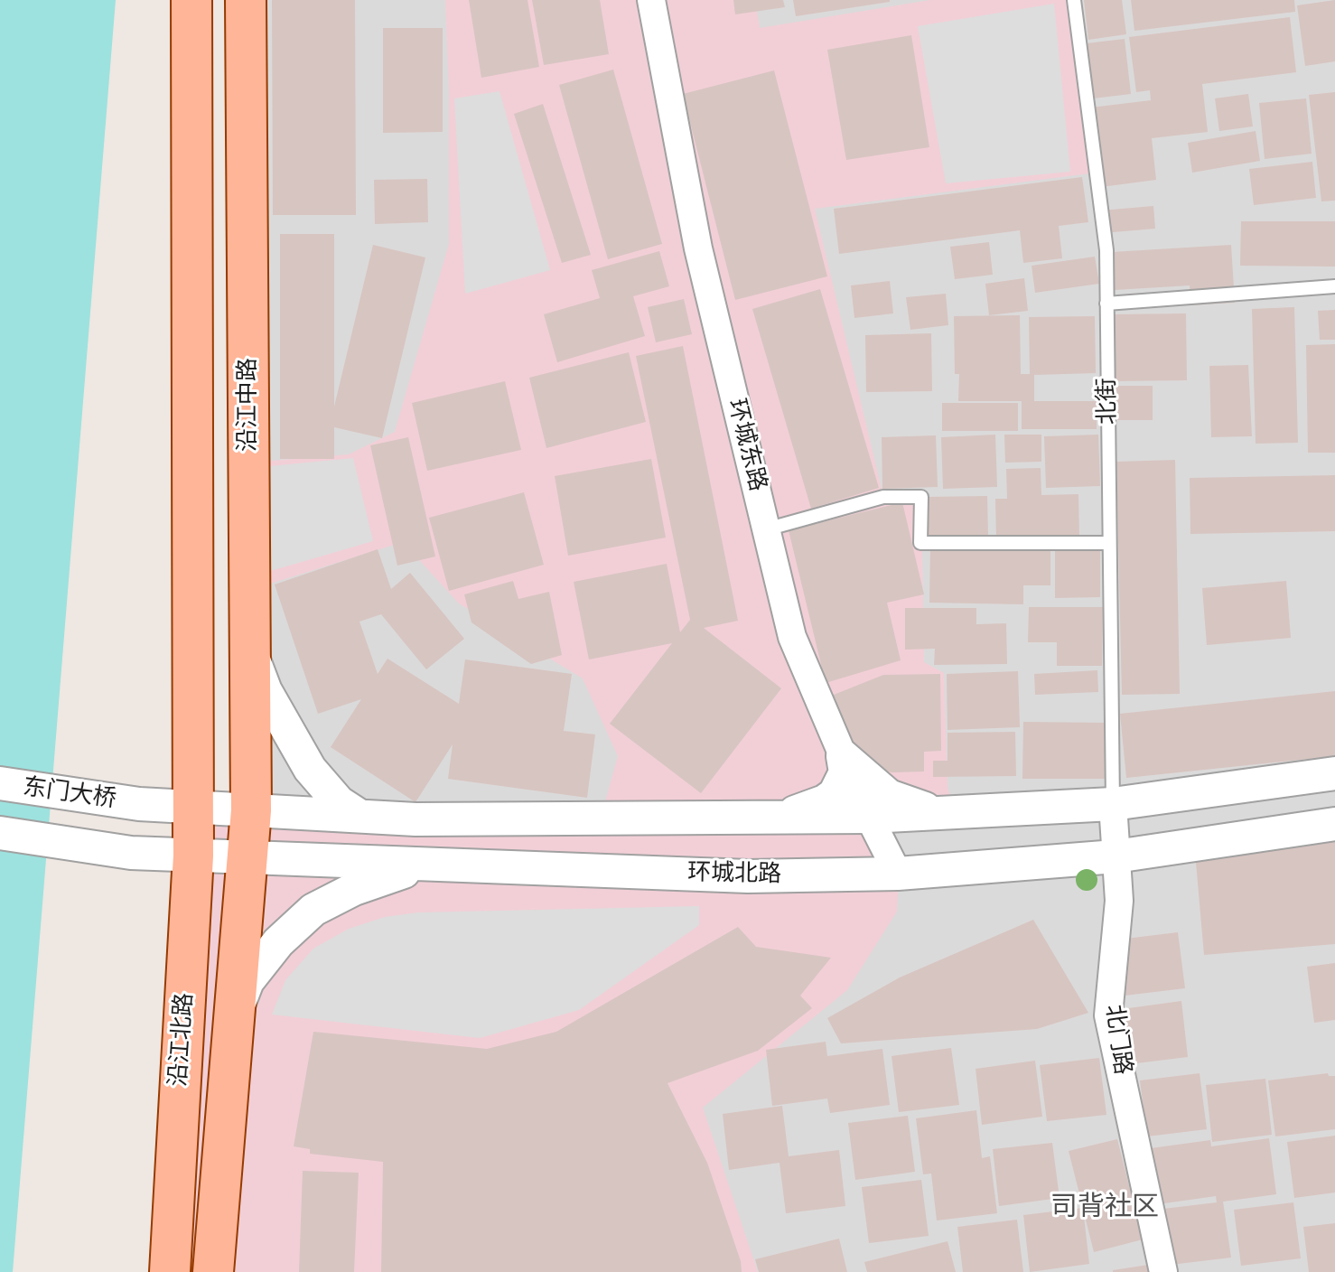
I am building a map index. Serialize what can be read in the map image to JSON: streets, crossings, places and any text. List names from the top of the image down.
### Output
{
  "streets": {
    "main road": ["沿江中路", "沿江北路"],
    "street": [
      "环城东路",
      "东门大桥",
      "环城北路",
      "北门路"
    ],
    "lane": ["北街"]
  },
  "crossings": [
    ["北街", "北门路"],
    ["环城东路", "环城北路"],
    ["东门大桥", "环城北路"],
    ["东门大桥", "沿江北路"],
    ["环城北路", "沿江北路"],
    ["环城北路", "北门路"]
  ],
  "districts": ["司背社区"]
}
